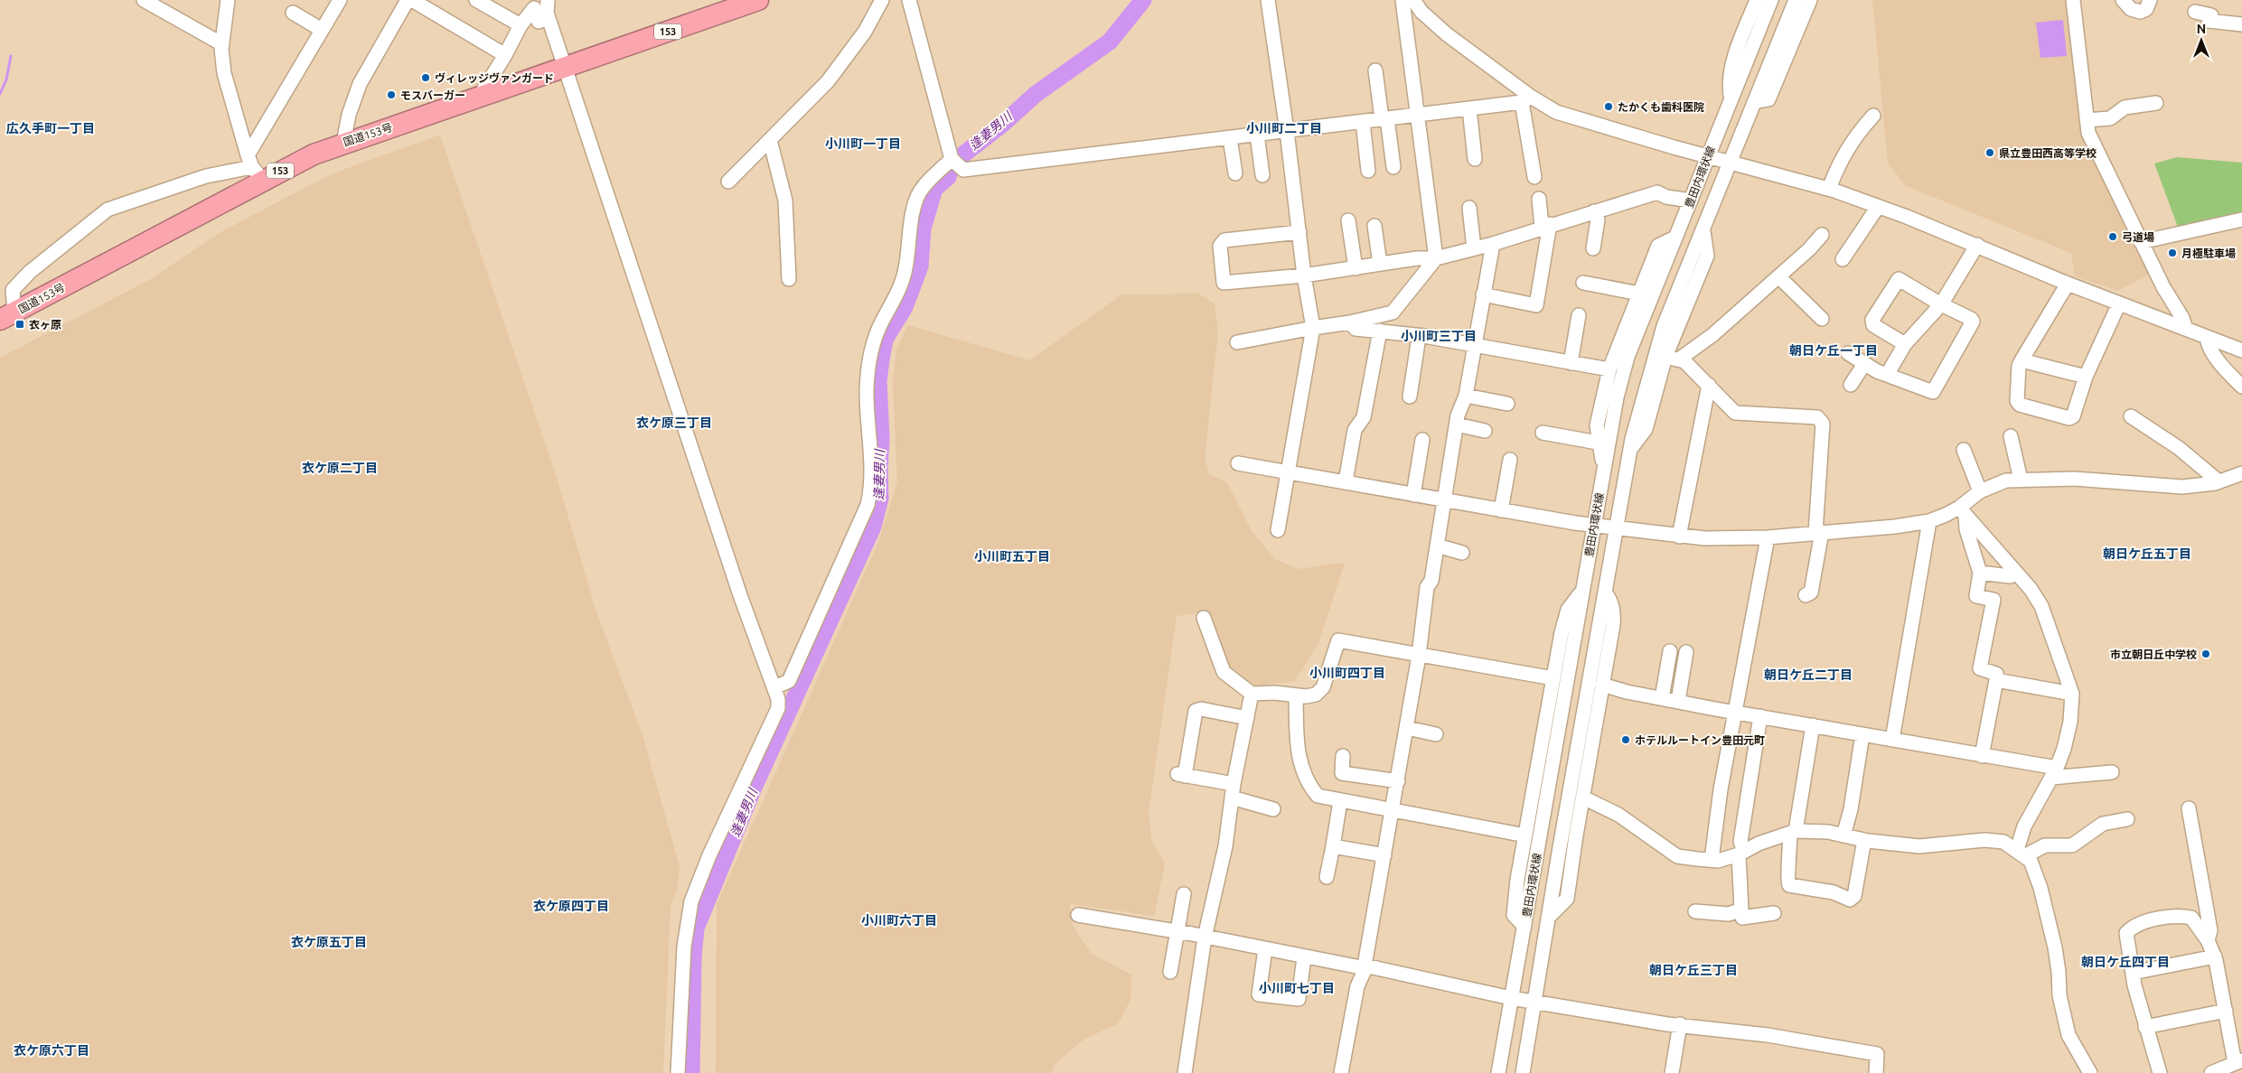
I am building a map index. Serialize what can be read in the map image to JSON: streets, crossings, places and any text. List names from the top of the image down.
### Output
{
  "streets": {
    "highway": ["153", "国道153号"],
    "street": ["豊田内環状線"]
  },
  "districts": [
    "広久手町一丁目",
    "小川町二丁目",
    "小川町一丁目",
    "小川町三丁目",
    "朝日ケ丘一丁目",
    "衣ケ原三丁目",
    "衣ケ原二丁目",
    "朝日ケ丘五丁目",
    "小川町五丁目",
    "小川町四丁目",
    "朝日ケ丘二丁目",
    "衣ケ原四丁目",
    "小川町六丁目",
    "衣ケ原五丁目",
    "朝日ケ丘四丁目",
    "朝日ケ丘三丁目",
    "小川町七丁目",
    "衣ケ原六丁目"
  ],
  "water": ["逢妻男川"],
  "places": {
    "other": [
      "ヴィレッジヴァンガード",
      "モスバーガー",
      "たかくも歯科医院",
      "県立豊田西高等学校",
      "弓道場",
      "月極駐車場",
      "市立朝日丘中学校",
      "ホテルルートイン豊田元町"
    ],
    "transit": ["衣ヶ原"]
  },
  "north": "top"
}
